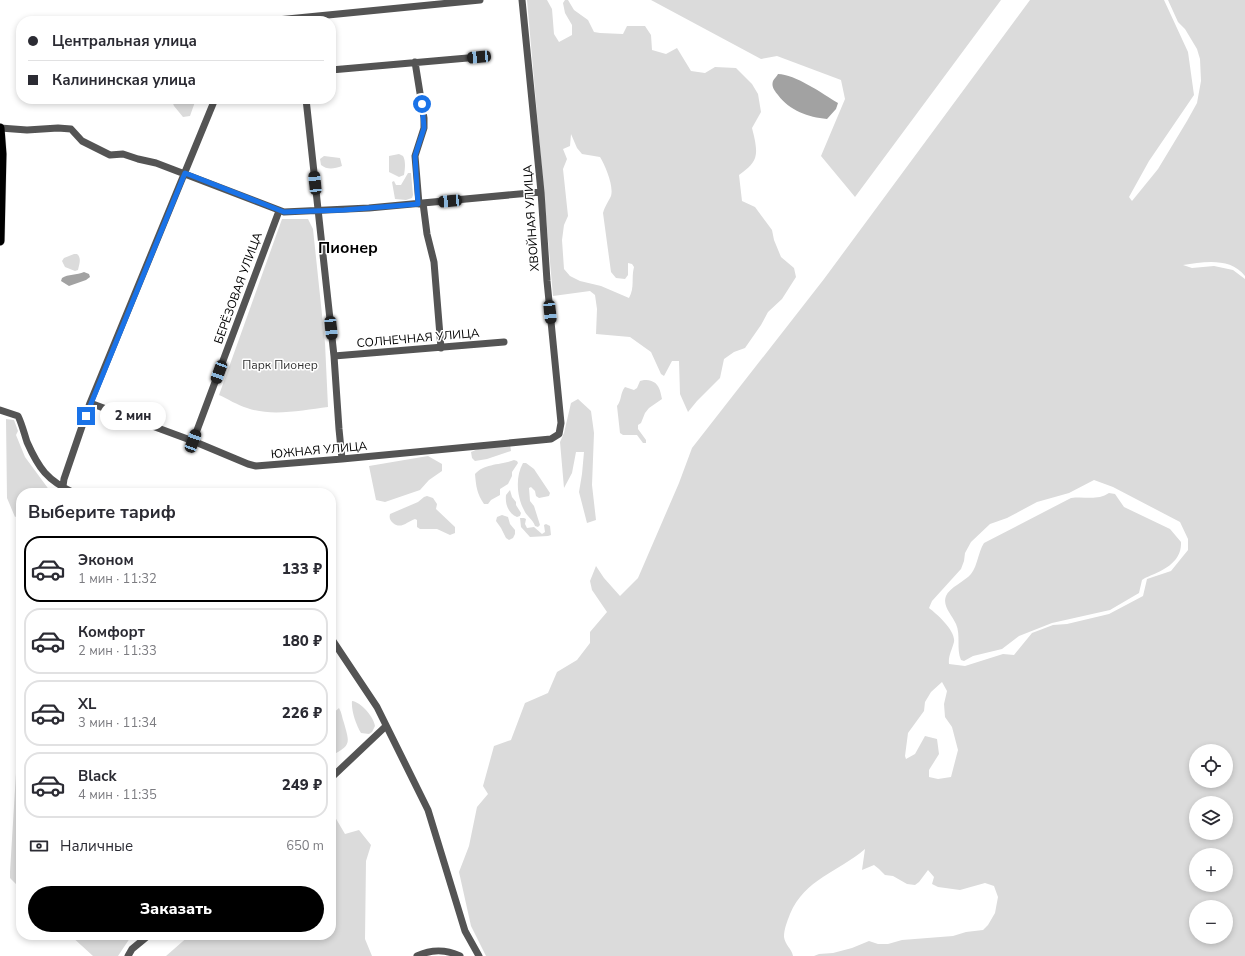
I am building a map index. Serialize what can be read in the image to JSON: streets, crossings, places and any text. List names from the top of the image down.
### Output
{
  "streets": {
    "street": [
      "ХВОЙНАЯ УЛИЦА",
      "БЕРЁЗОВАЯ УЛИЦА",
      "СОЛНЕЧНАЯ УЛИЦА",
      "ЮЖНАЯ УЛИЦА"
    ]
  },
  "crossings": [
    ["ХВОЙНАЯ УЛИЦА", "ЮЖНАЯ УЛИЦА"],
    ["БЕРЁЗОВАЯ УЛИЦА", "ЮЖНАЯ УЛИЦА"]
  ],
  "districts": ["Пионер"],
  "parks": ["Парк Пионер"],
  "page": {
    "banner": ["Центральная улица", "Калининская улица"],
    "bubble": "2 мин",
    "heading": "Выберите тариф",
    "list": [
      {
        "name": "Эконом",
        "note": "1 мин · 11:32",
        "value": "133 ₽"
      },
      {
        "name": "Комфорт",
        "note": "2 мин · 11:33",
        "value": "180 ₽"
      },
      {
        "name": "XL",
        "note": "3 мин · 11:34",
        "value": "226 ₽"
      },
      {
        "name": "Black",
        "note": "4 мин · 11:35",
        "value": "249 ₽"
      }
    ],
    "map_buttons": ["+", "−"],
    "pay": ["Наличные", "650 m"],
    "buttons": "Заказать"
  }
}
